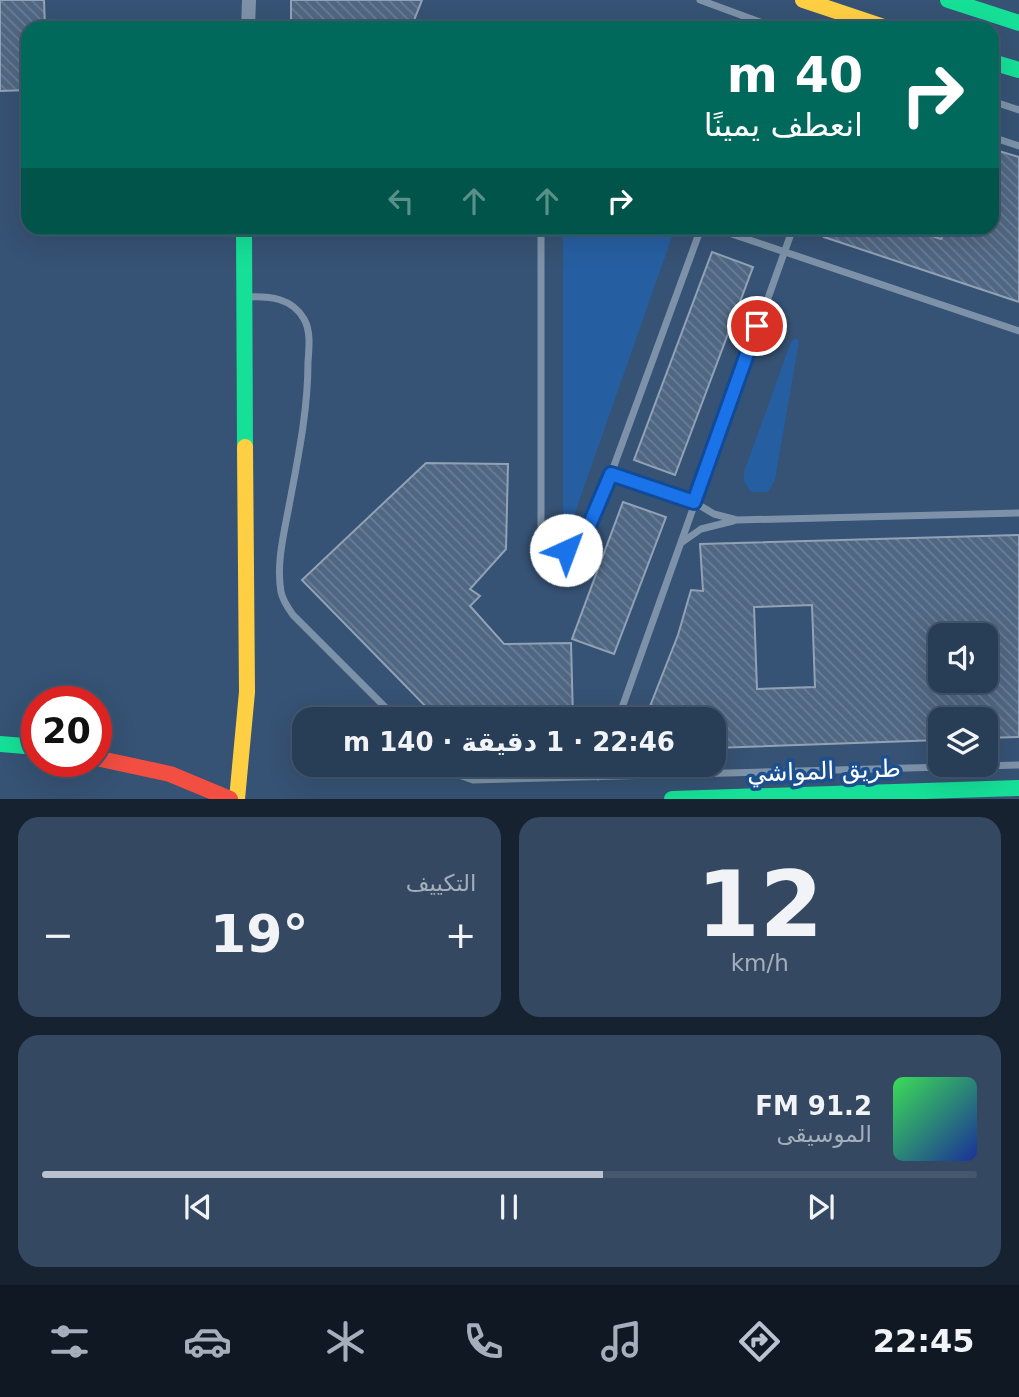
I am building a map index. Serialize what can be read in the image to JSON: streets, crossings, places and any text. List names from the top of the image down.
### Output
{
  "streets": {
    "main road": ["طريق المواشي"]
  },
  "page": {
    "turn": ["40 m", "انعطف يمينًا"],
    "limit": "20",
    "trip": "22:46 · 1 دقيقة · 140 m",
    "tile": [
      ["12", "km/h"],
      "التكييف"
    ],
    "heat": ["−", "19°", "+"],
    "song": ["91.2 FM", "الموسيقى"],
    "tabs": "22:45"
  }
}
